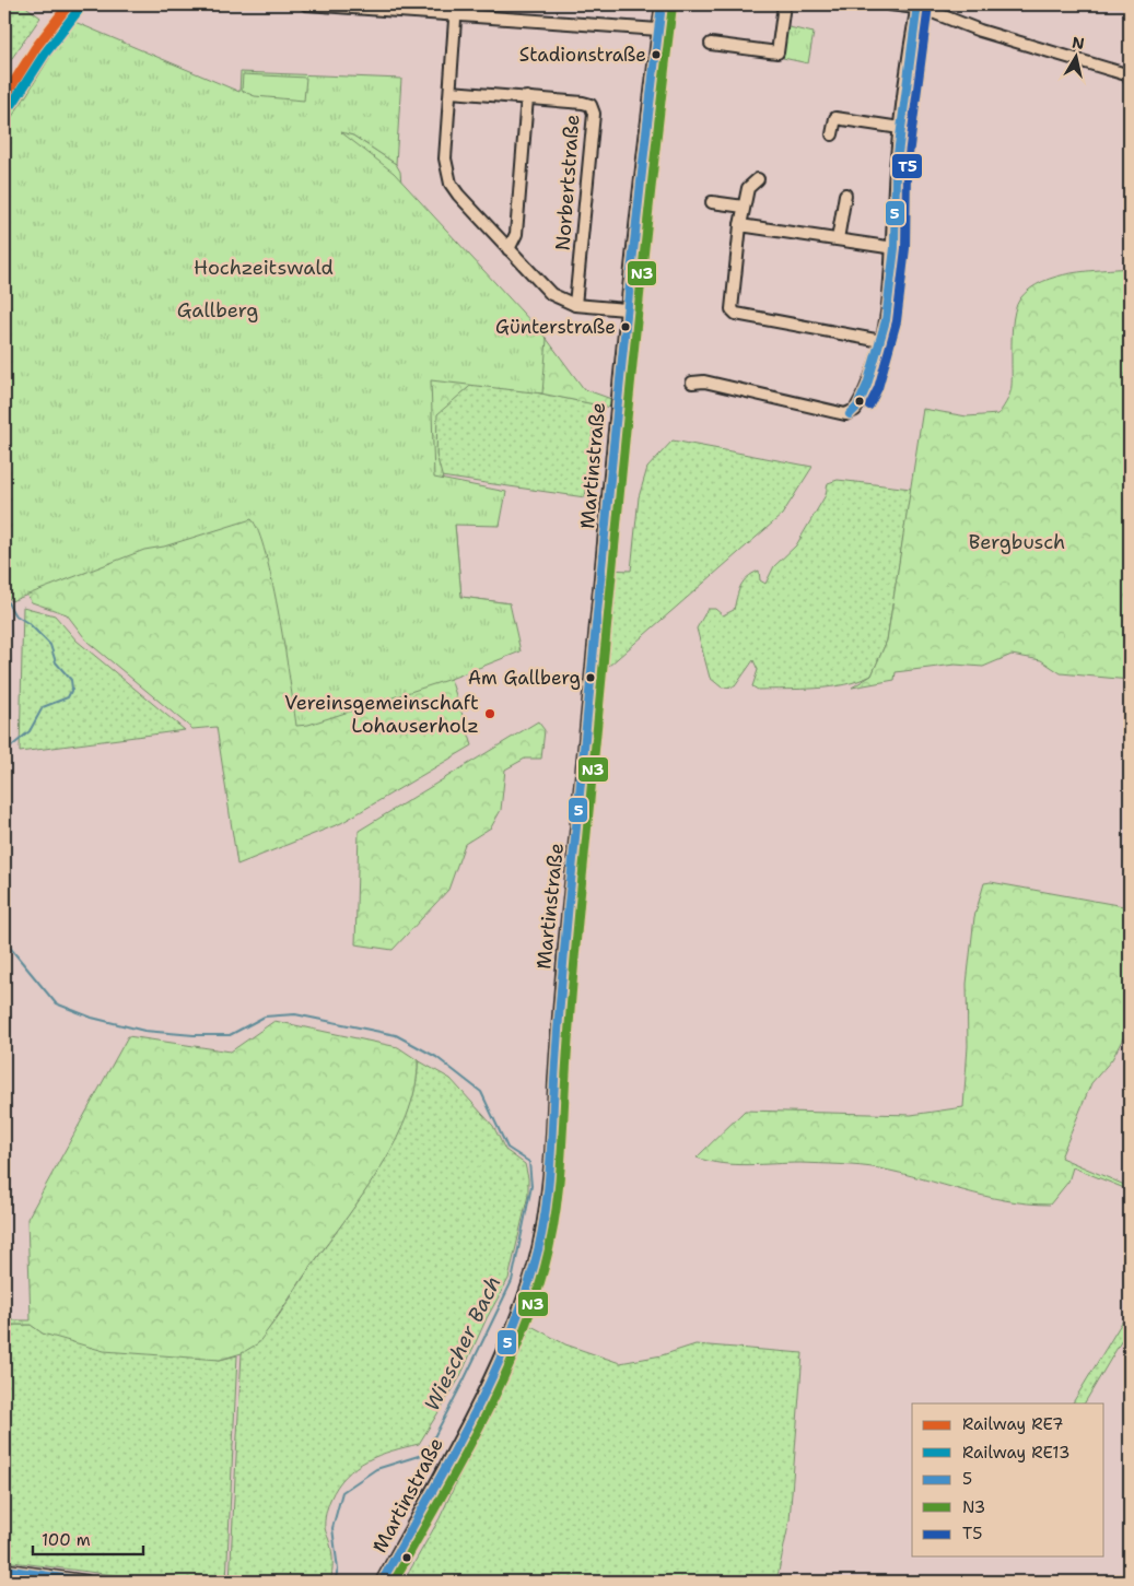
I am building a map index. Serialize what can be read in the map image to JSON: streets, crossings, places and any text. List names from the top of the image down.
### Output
{
  "streets": {
    "street": ["Norbertstraße", "Martinstraße"]
  },
  "water": ["Wiescher Bach"],
  "parks": ["Hochzeitswald", "Gallberg", "Bergbusch"],
  "places": [
    "Stadionstraße",
    "Günterstraße",
    "Am Gallberg",
    "Vereinsgemeinschaft Lohauserholz"
  ],
  "lines": [
    "rail line RE7",
    "transit line 5",
    "transit line N3",
    "transit line T5",
    "rail line RE13"
  ],
  "legend": [
    "Railway RE7",
    "Railway RE13",
    "5",
    "N3",
    "T5"
  ],
  "scale_bar": "100 m",
  "north": "top"
}
